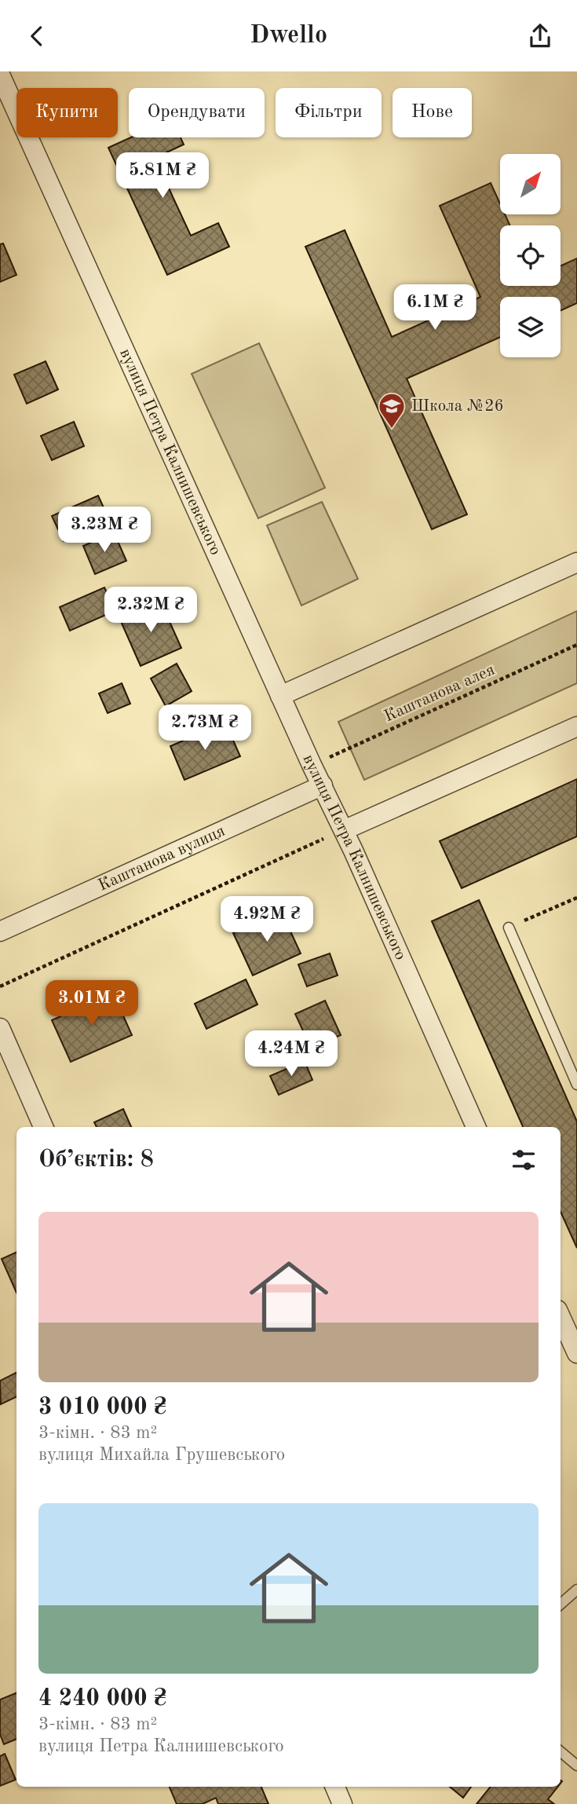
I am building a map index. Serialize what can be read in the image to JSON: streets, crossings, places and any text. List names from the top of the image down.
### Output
{
  "streets": {
    "street": ["вулиця Петра Калнишевського", "Каштанова вулиця"],
    "path": ["Каштанова алея"]
  },
  "crossings": [
    ["вулиця Петра Калнишевського", "Каштанова алея"],
    ["вулиця Петра Калнишевського", "Каштанова вулиця"]
  ],
  "places": {
    "school or university": ["Школа №26"]
  },
  "north": "top right",
  "page": {
    "header": "Dwello",
    "chip": [
      "Купити",
      "Орендувати",
      "Фільтри",
      "Нове"
    ],
    "price": [
      "5.81M ₴",
      "6.1M ₴",
      "3.23M ₴",
      "2.32M ₴",
      "2.73M ₴",
      "4.92M ₴",
      "3.01M ₴",
      "4.24M ₴"
    ],
    "heading": "Об’єктів: 8",
    "list": [
      {
        "name": "3 010 000 ₴",
        "note": "3-кімн. · 83 m² · вулиця Михайла Грушевського"
      },
      {
        "name": "4 240 000 ₴",
        "note": "3-кімн. · 83 m² · вулиця Петра Калнишевського"
      }
    ]
  }
}
